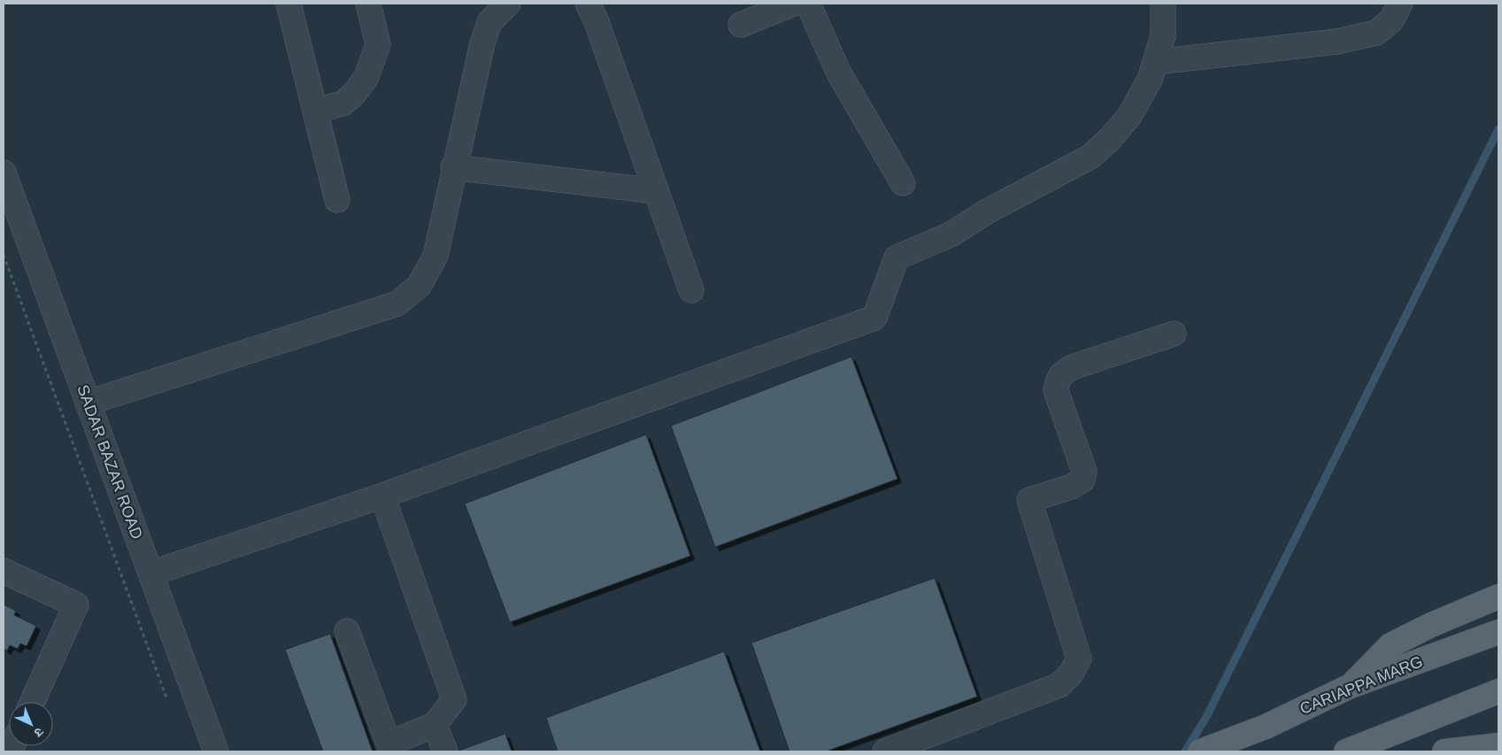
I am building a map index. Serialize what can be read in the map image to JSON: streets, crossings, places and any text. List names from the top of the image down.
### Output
{
  "streets": {
    "main road": ["CARIAPPA MARG"],
    "street": ["SADAR BAZAR ROAD"]
  },
  "north": "bottom right"
}
